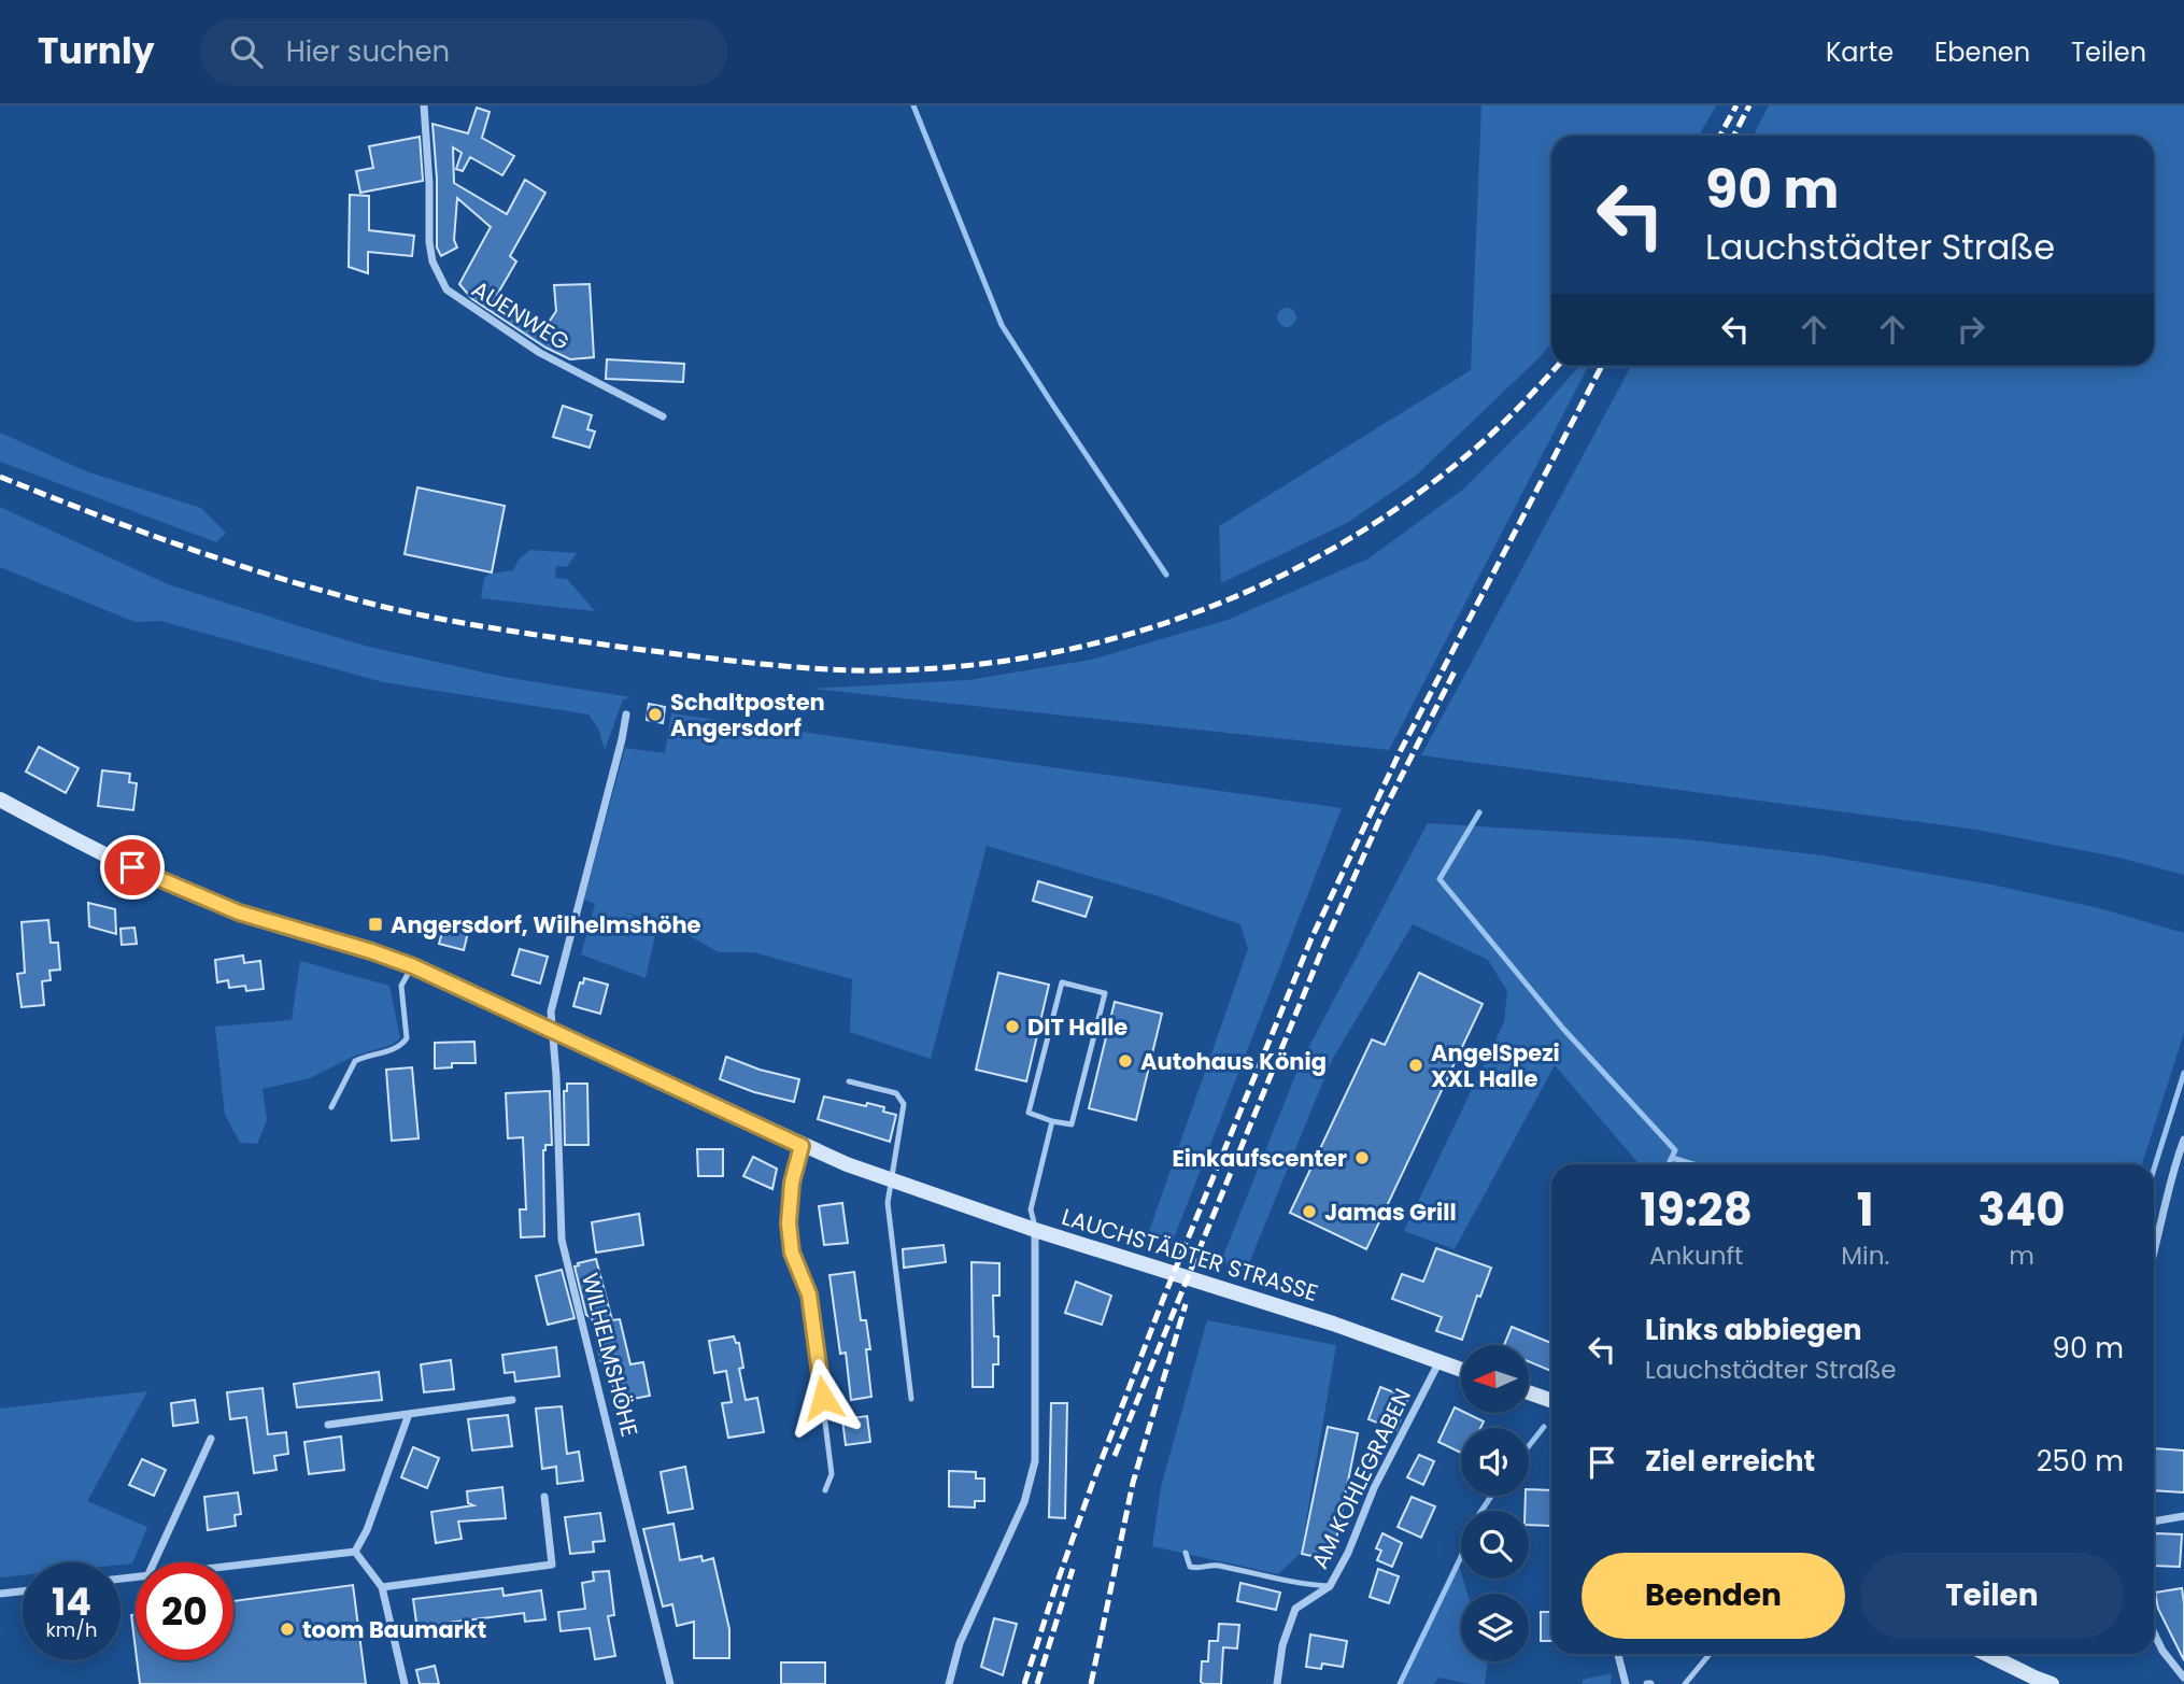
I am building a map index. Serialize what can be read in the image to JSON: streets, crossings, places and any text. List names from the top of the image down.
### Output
{
  "streets": {
    "main road": ["LAUCHSTÄDTER STRASSE"],
    "street": ["AUENWEG", "WILHELMSHÖHE", "AM KOHLEGRABEN"]
  },
  "crossings": [
    ["LAUCHSTÄDTER STRASSE", "WILHELMSHÖHE"],
    ["LAUCHSTÄDTER STRASSE", "AM KOHLEGRABEN"]
  ],
  "places": {
    "other": [
      "Schaltposten Angersdorf",
      "DIT Halle",
      "Autohaus König",
      "AngelSpezi XXL Halle",
      "Einkaufscenter",
      "Jamas Grill",
      "toom Baumarkt"
    ],
    "transit": ["Angersdorf, Wilhelmshöhe"]
  },
  "north": "left",
  "page": {
    "header": "Turnly",
    "search": "Hier suchen",
    "nav": ["Karte", "Ebenen", "Teilen"],
    "turn": ["90 m", "Lauchstädter Straße"],
    "eta": [
      "19:28",
      "Ankunft",
      "1",
      "Min.",
      "340",
      "m"
    ],
    "list": [
      {
        "name": "Links abbiegen",
        "note": "Lauchstädter Straße",
        "value": "90 m"
      },
      {
        "name": "Ziel erreicht",
        "value": "250 m"
      }
    ],
    "buttons": ["Beenden", "Teilen"],
    "speed": "14 km/h",
    "limit": "20"
  }
}
